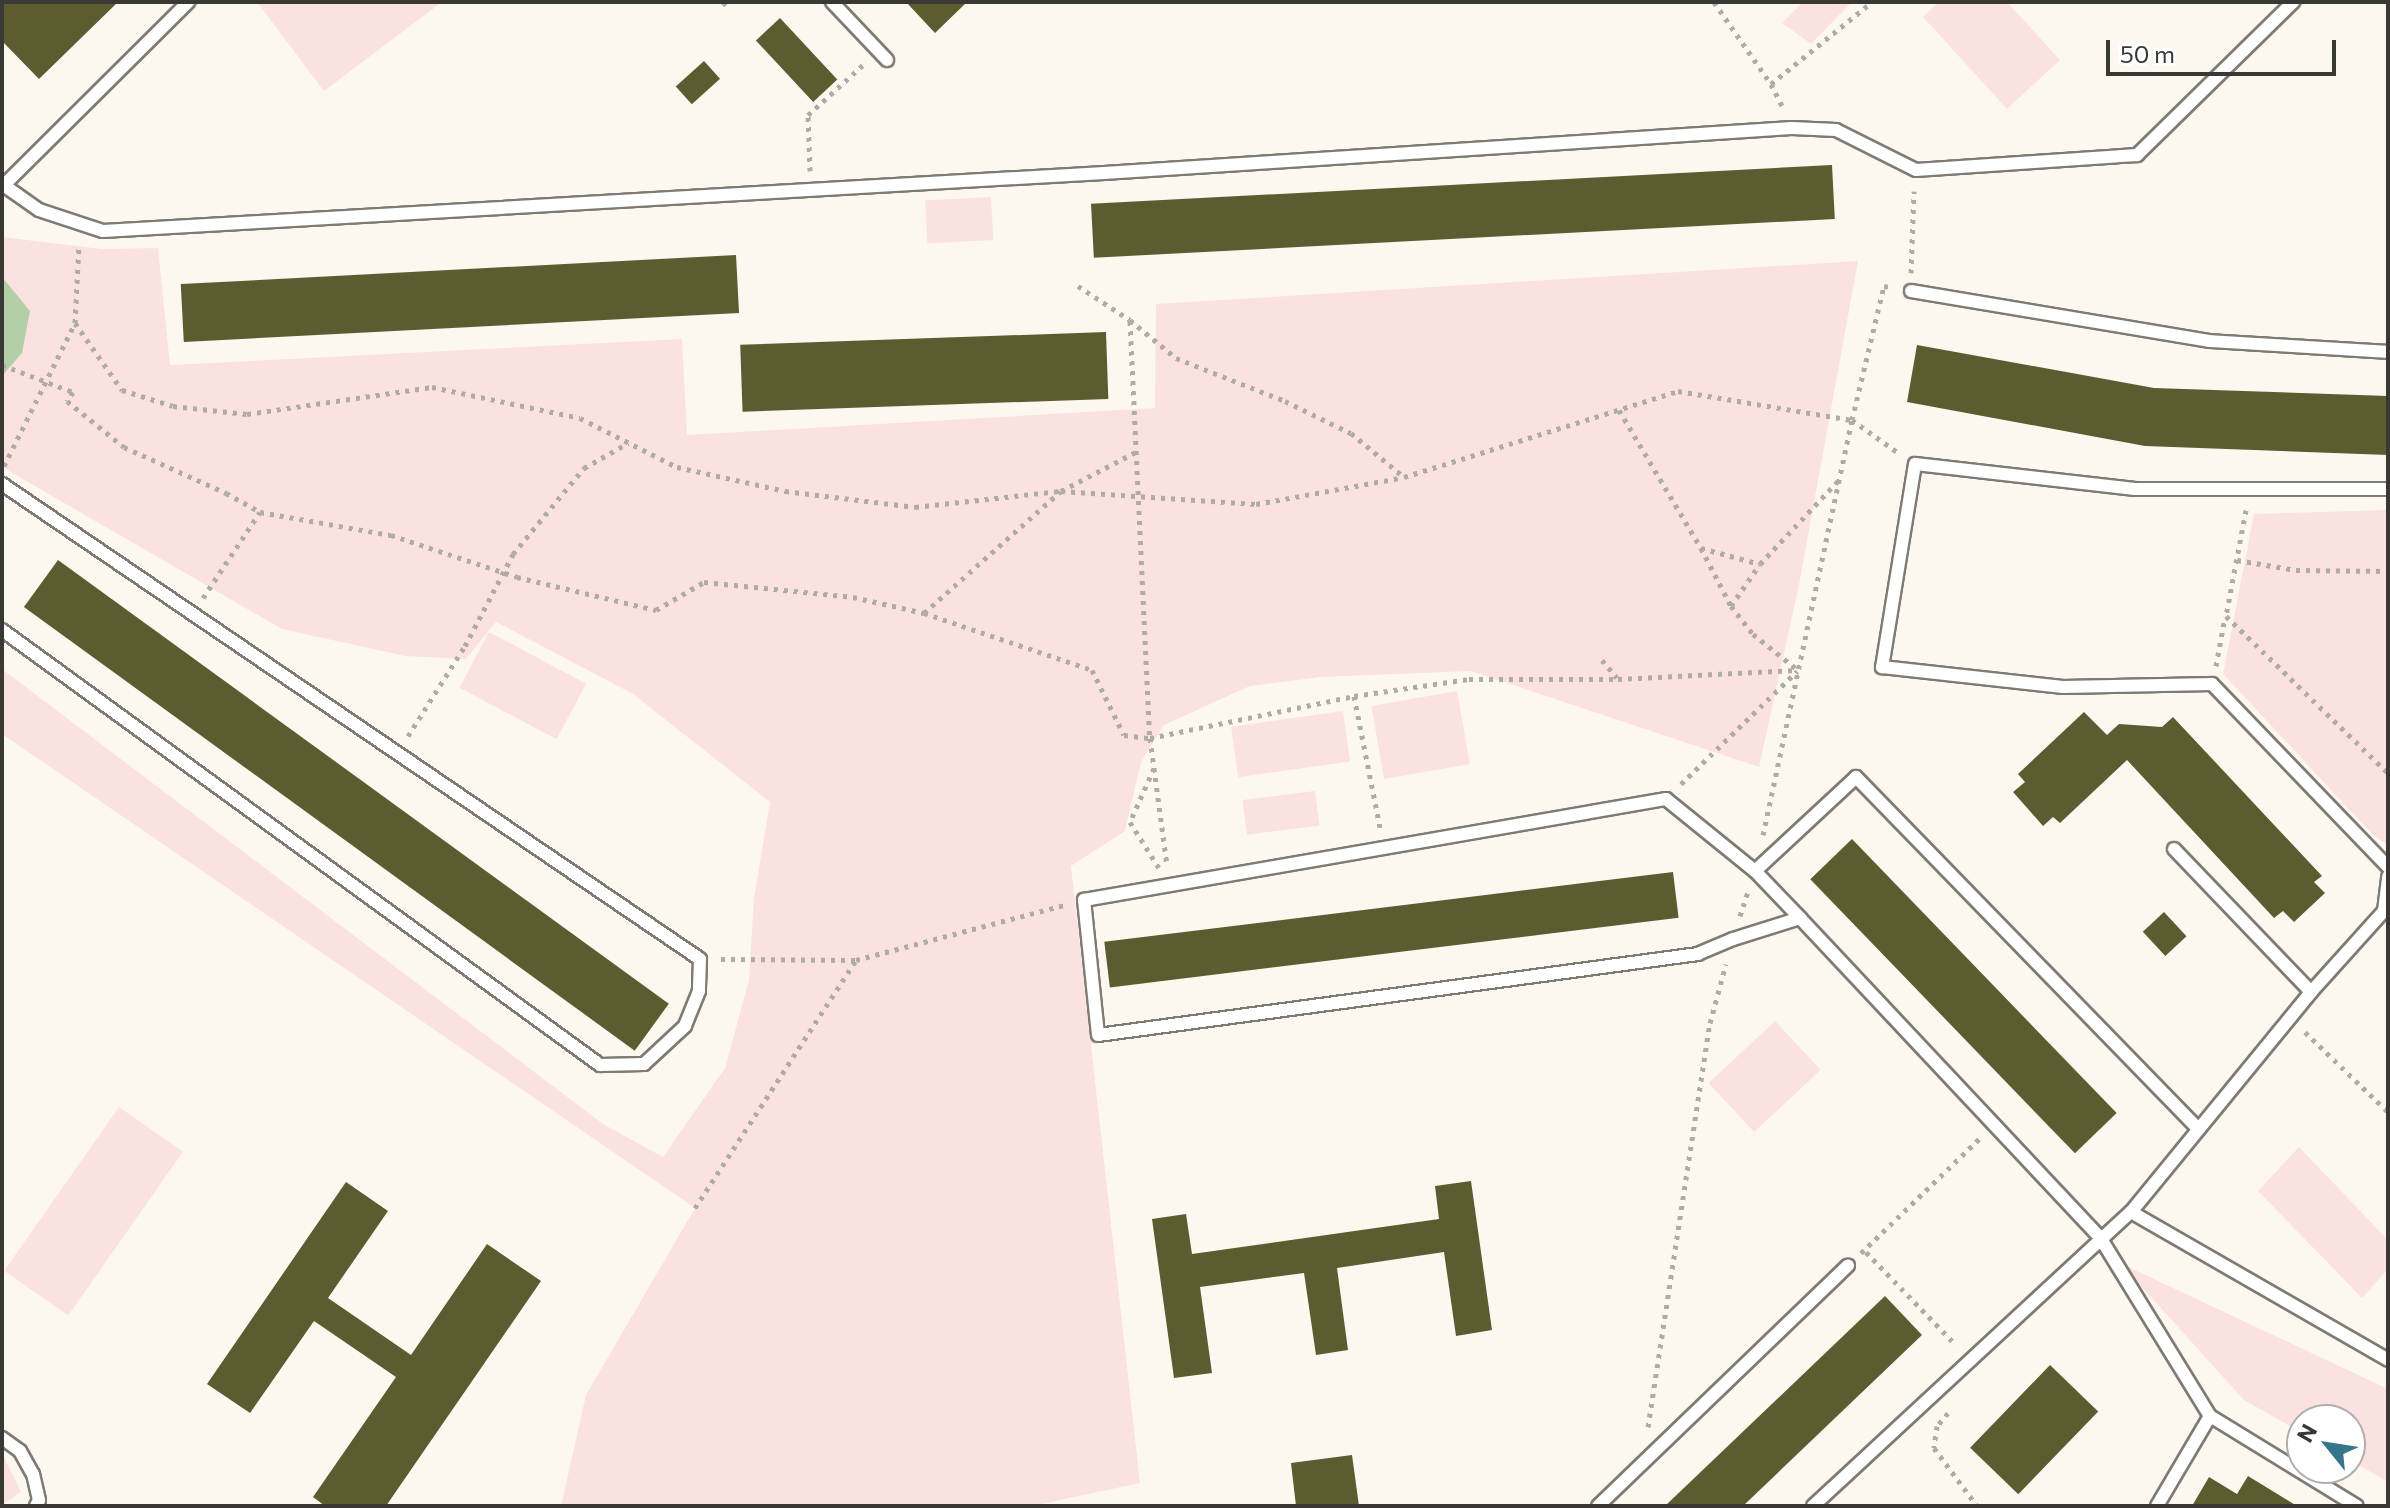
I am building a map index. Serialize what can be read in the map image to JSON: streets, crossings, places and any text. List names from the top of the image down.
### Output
{
  "scale_bar": "50 m",
  "north": "top left"
}
